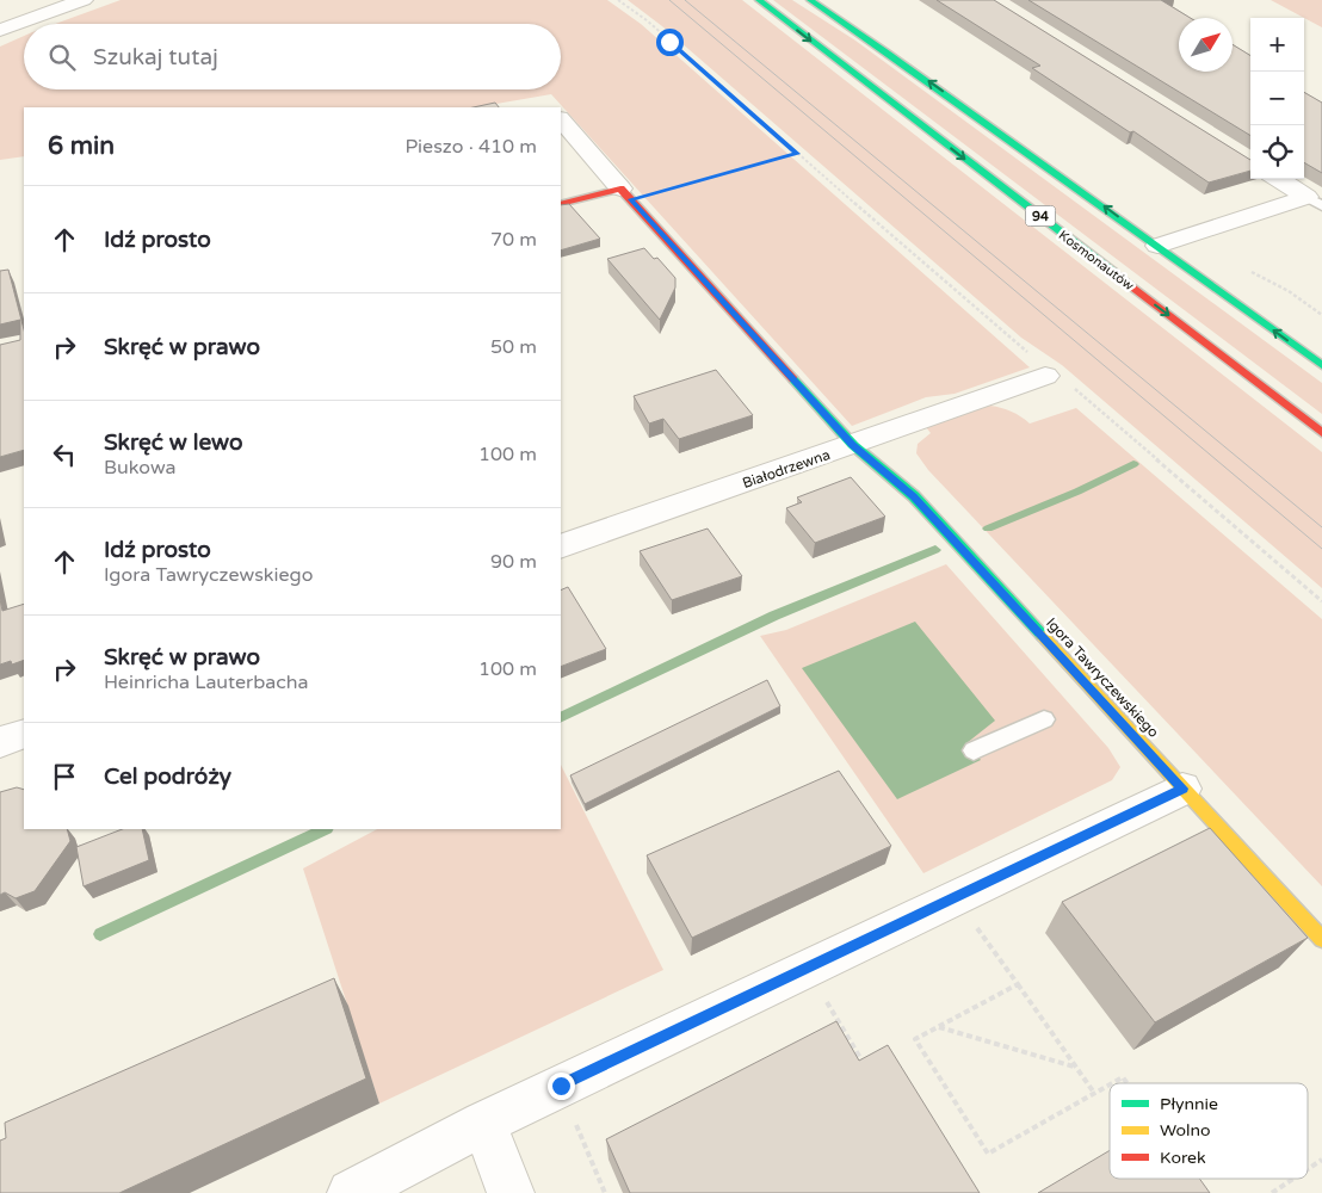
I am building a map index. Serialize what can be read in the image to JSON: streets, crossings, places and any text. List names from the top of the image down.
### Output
{
  "streets": {
    "main road": ["94", "Kosmonautów", "Igora Tawryczewskiego"],
    "street": ["Białodrzewna"]
  },
  "crossings": [
    ["Białodrzewna", "Igora Tawryczewskiego"]
  ],
  "legend": ["Płynnie", "Wolno", "Korek"],
  "north": "top right",
  "page": {
    "map_buttons": ["+", "−"],
    "search": "Szukaj tutaj",
    "heading": ["6 min", "Pieszo · 410 m"],
    "list": [
      ["Idź prosto", "70 m"],
      ["Skręć w prawo", "50 m"],
      ["Skręć w lewo", "Bukowa", "100 m"],
      ["Idź prosto", "Igora Tawryczewskiego", "90 m"],
      ["Skręć w prawo", "Heinricha Lauterbacha", "100 m"],
      "Cel podróży"
    ]
  }
}
